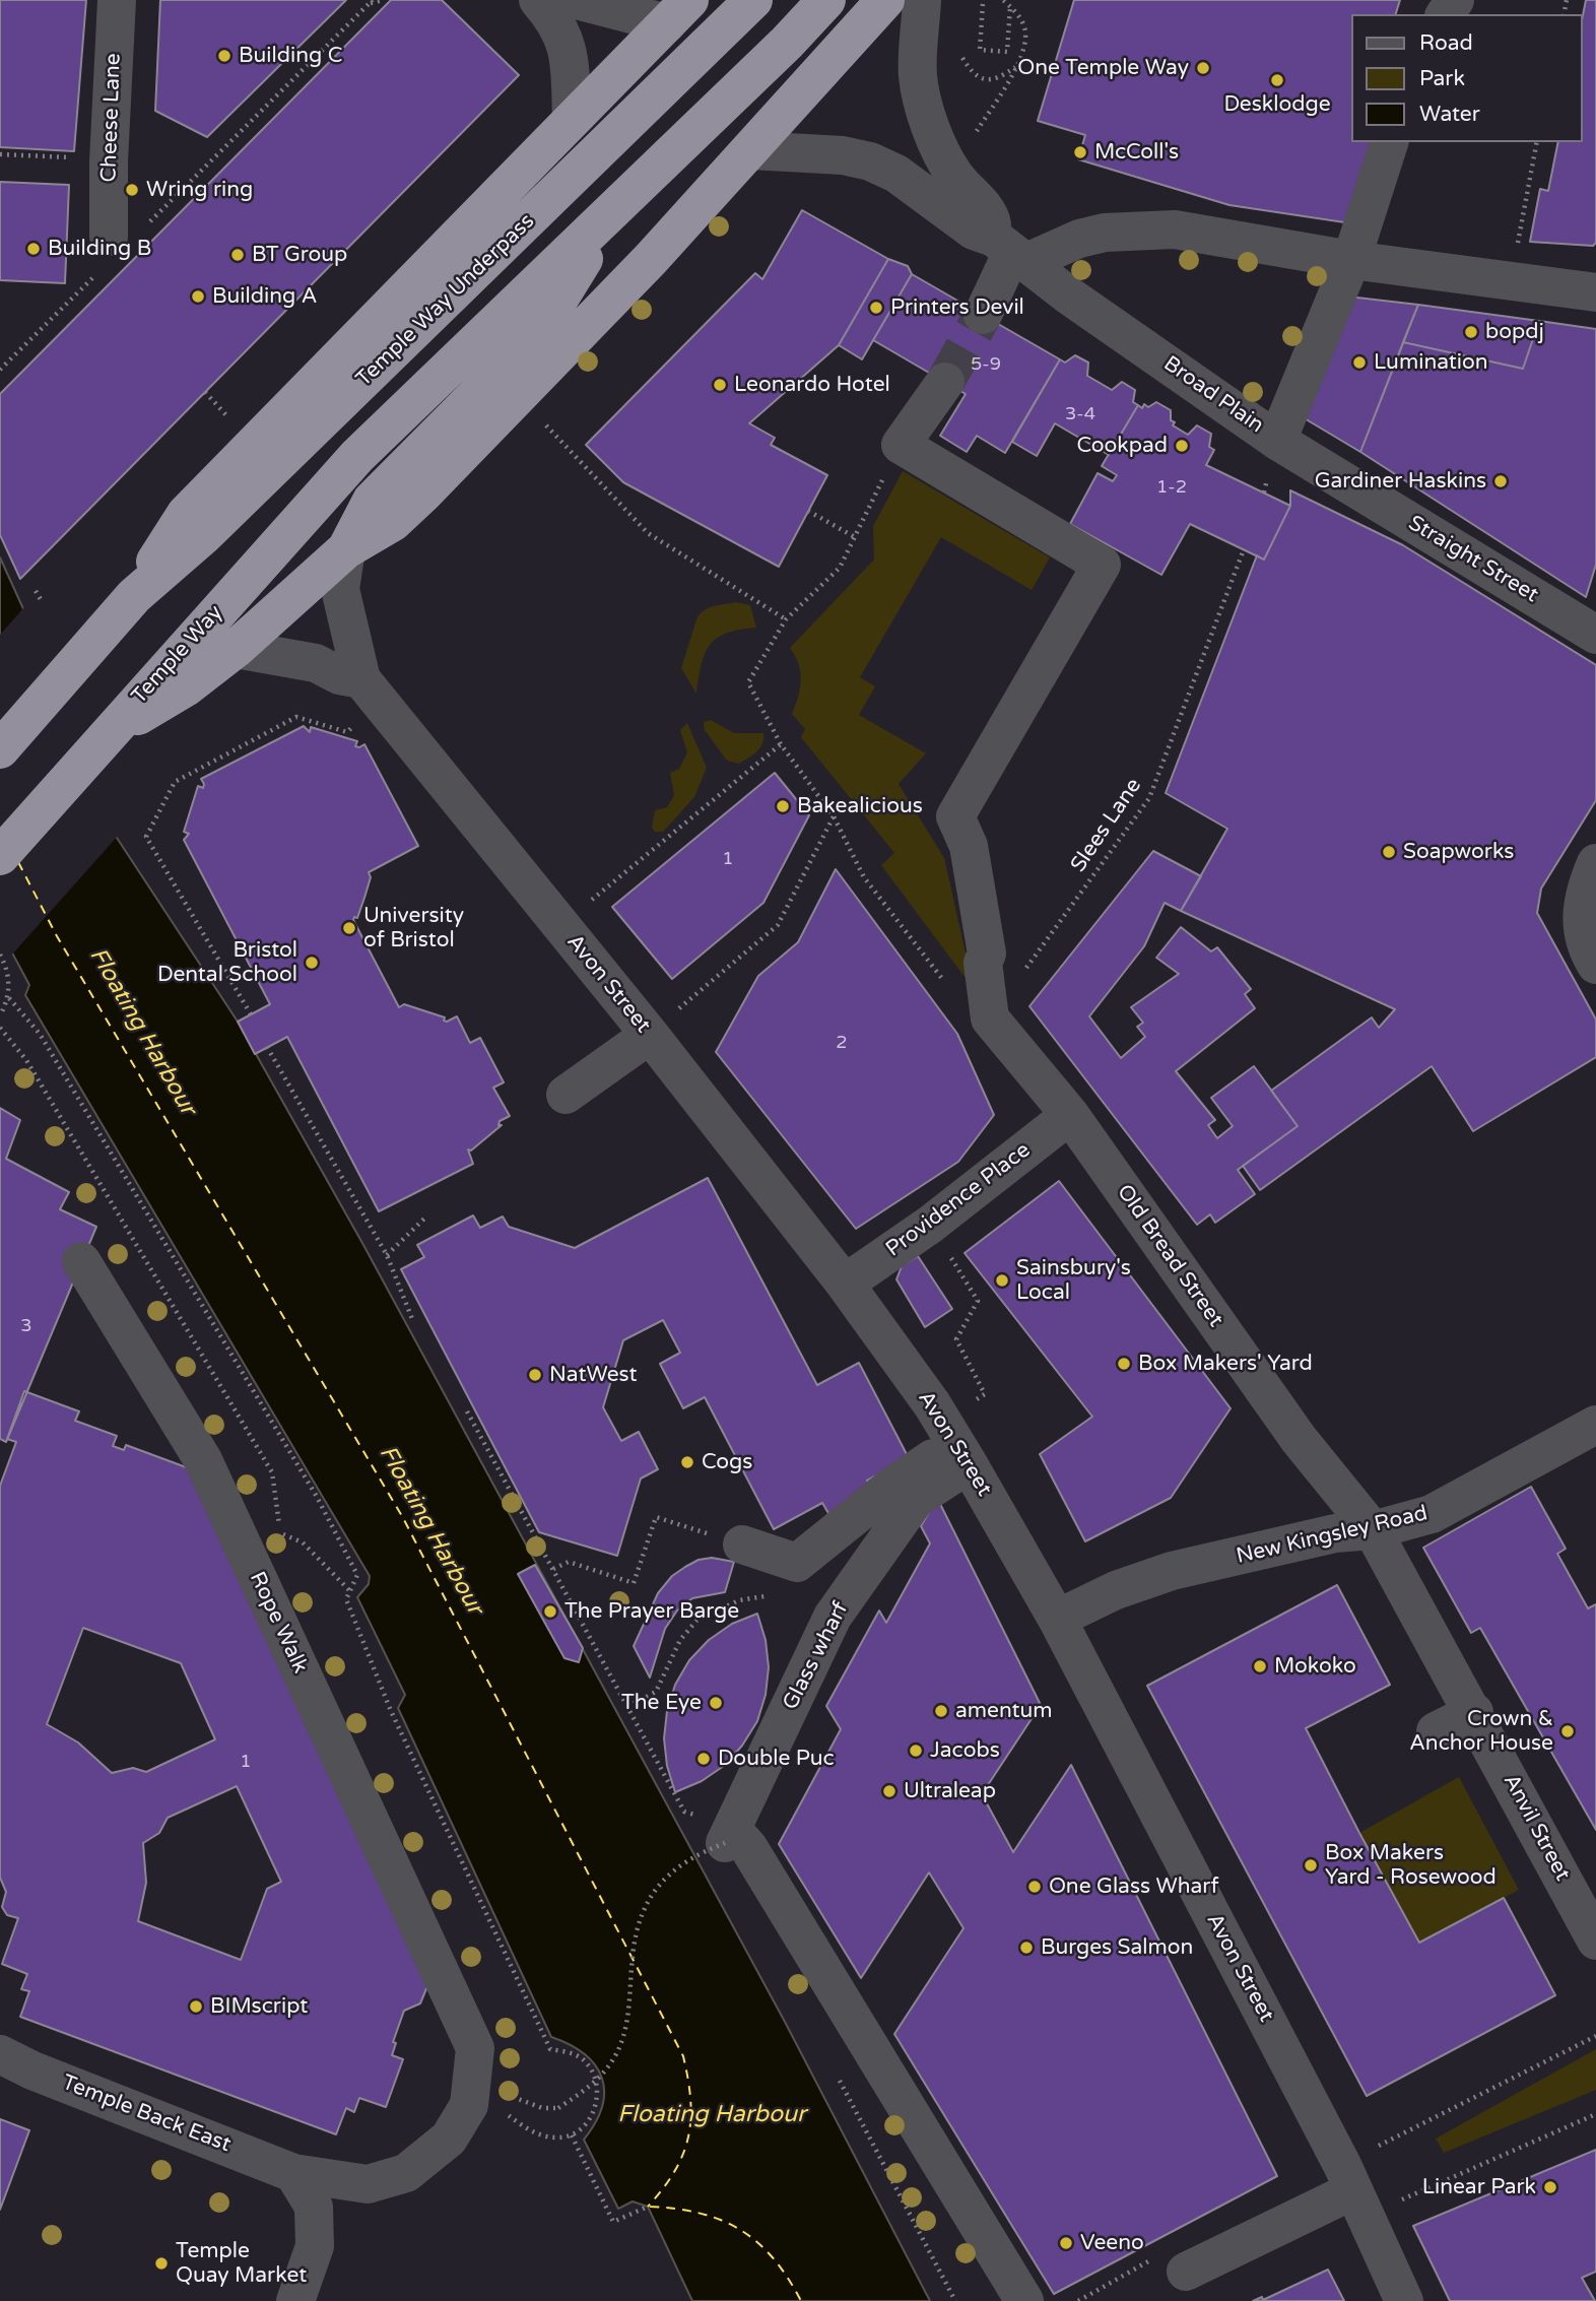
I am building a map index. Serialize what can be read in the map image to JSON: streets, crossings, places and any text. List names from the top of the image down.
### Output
{
  "streets": {
    "highway": ["Temple Way Underpass", "Temple Way"],
    "street": [
      "Cheese Lane",
      "Broad Plain",
      "Straight Street",
      "Avon Street",
      "Providence Place",
      "Old Bread Street",
      "New Kingsley Road",
      "Rope Walk",
      "Glass wharf",
      "Anvil Street",
      "Temple Back East"
    ],
    "path": ["Slees Lane"]
  },
  "crossings": [
    ["Broad Plain", "Straight Street"],
    ["Slees Lane", "Old Bread Street"],
    ["Avon Street", "Providence Place"],
    ["Avon Street", "New Kingsley Road"],
    ["Avon Street", "Glass wharf"],
    ["Providence Place", "Old Bread Street"],
    ["Old Bread Street", "New Kingsley Road"],
    ["Old Bread Street", "Anvil Street"],
    ["New Kingsley Road", "Anvil Street"],
    ["Rope Walk", "Temple Back East"]
  ],
  "water": ["Floating Harbour"],
  "places": [
    "Building C",
    "One Temple Way",
    "Desklodge",
    "McColl's",
    "Wring ring",
    "Building B",
    "BT Group",
    "Building A",
    "Printers Devil",
    "bopdj",
    "Lumination",
    "Leonardo Hotel",
    "Cookpad",
    "Gardiner Haskins",
    "Bakealicious",
    "Soapworks",
    "University of Bristol",
    "Bristol Dental School",
    "Sainsbury's Local",
    "Box Makers' Yard",
    "NatWest",
    "Cogs",
    "The Prayer Barge",
    "Mokoko",
    "The Eye",
    "amentum",
    "Crown & Anchor House",
    "Jacobs",
    "Double Puc",
    "Ultraleap",
    "Box Makers Yard - Rosewood",
    "One Glass Wharf",
    "Burges Salmon",
    "BIMscript",
    "Linear Park",
    "Veeno",
    "Temple Quay Market"
  ],
  "house_numbers": [
    "5-9",
    "3-4",
    "1-2",
    "1",
    "2",
    "3",
    "1"
  ],
  "legend": ["Road", "Park", "Water"]
}
